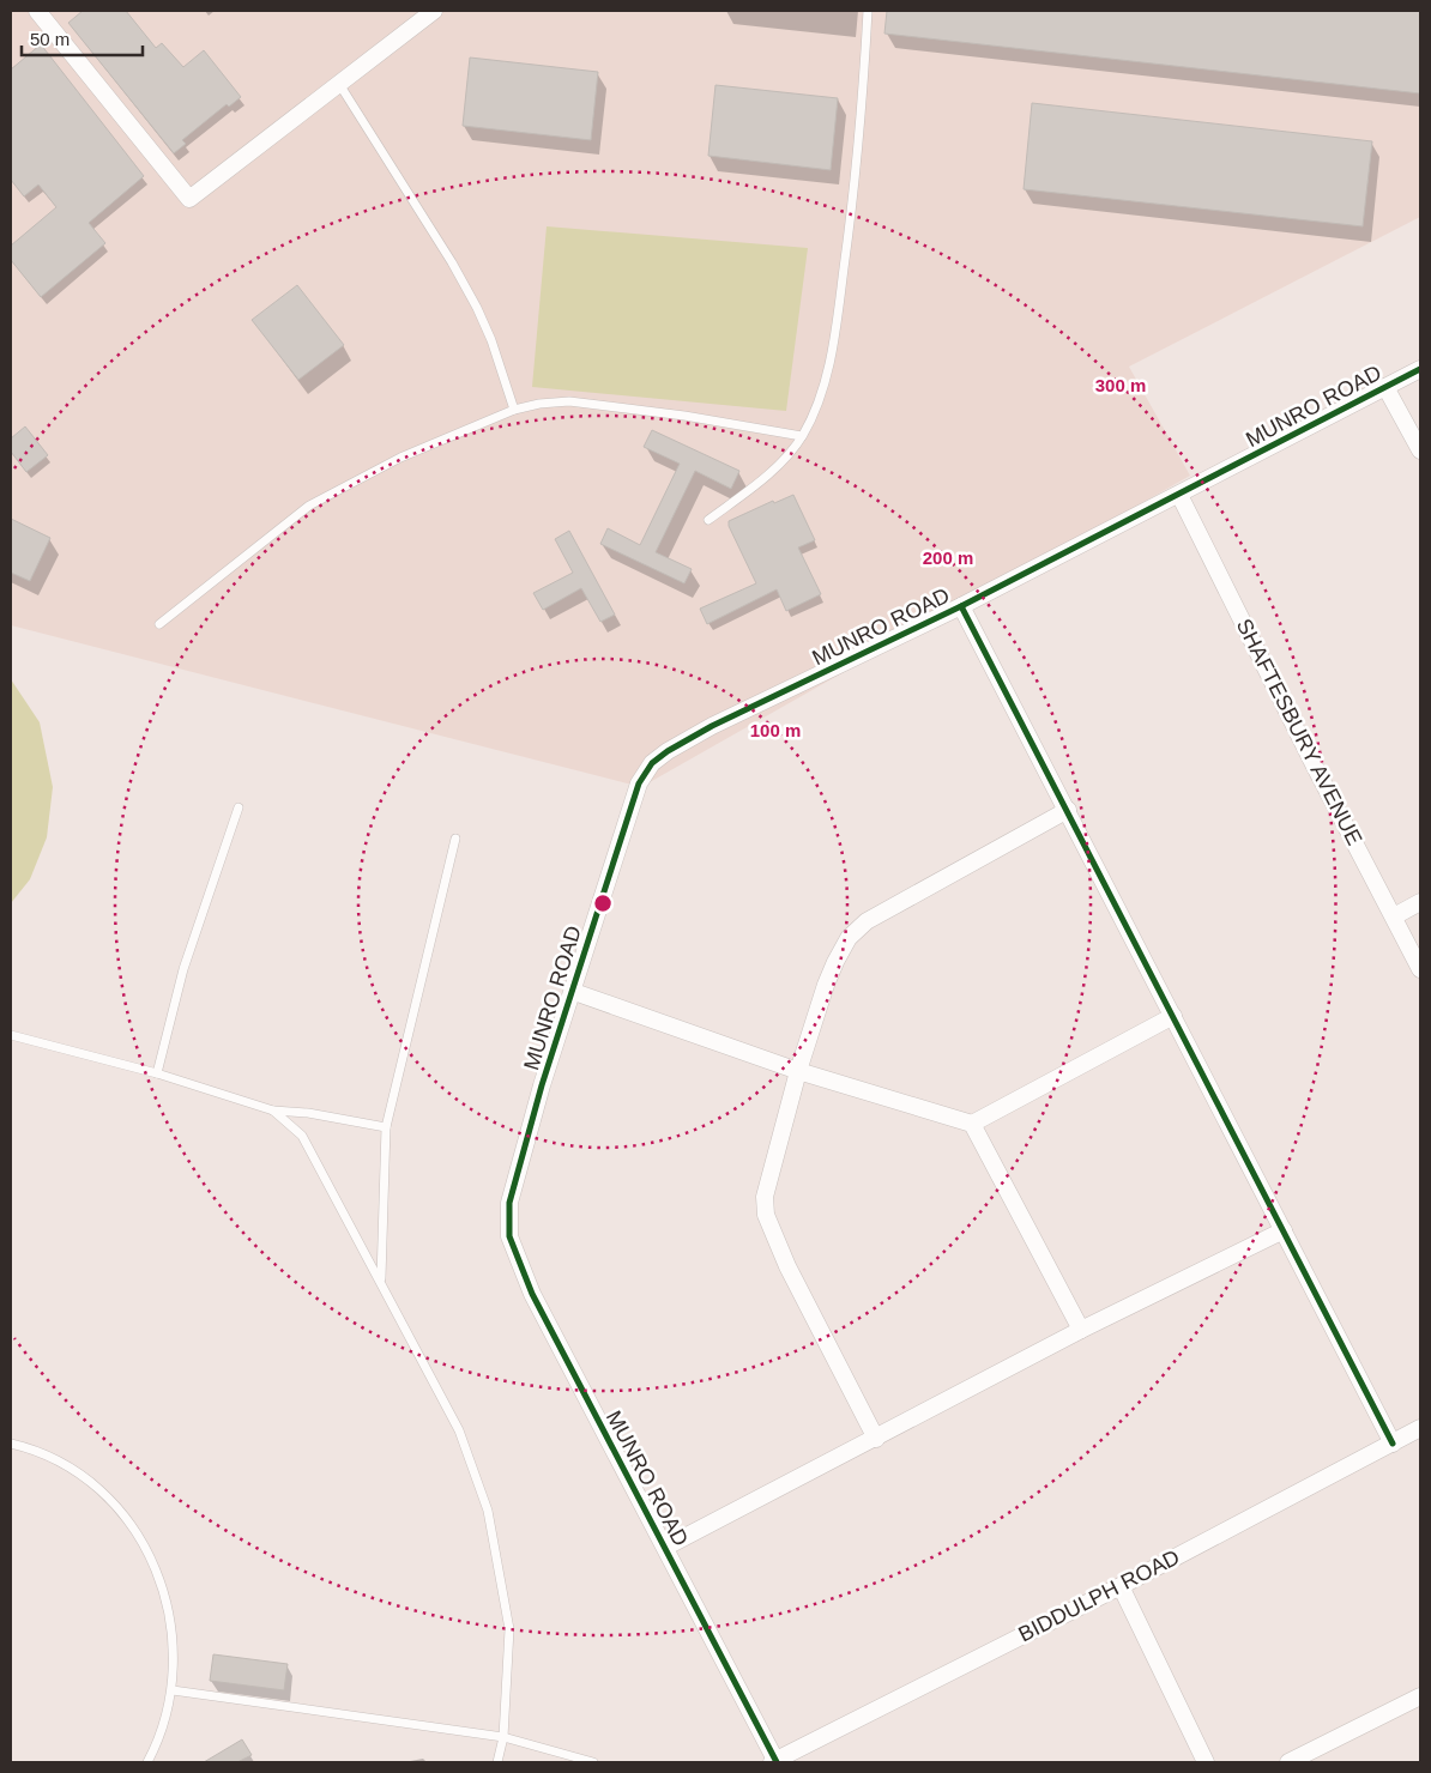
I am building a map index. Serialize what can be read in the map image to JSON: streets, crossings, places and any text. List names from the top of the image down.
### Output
{
  "streets": {
    "street": ["MUNRO ROAD", "SHAFTESBURY AVENUE", "BIDDULPH ROAD"]
  },
  "crossings": [
    ["MUNRO ROAD", "SHAFTESBURY AVENUE"],
    ["MUNRO ROAD", "BIDDULPH ROAD"]
  ],
  "scale_bar": "50 m",
  "rings": ["300 m", "200 m", "100 m"]
}
